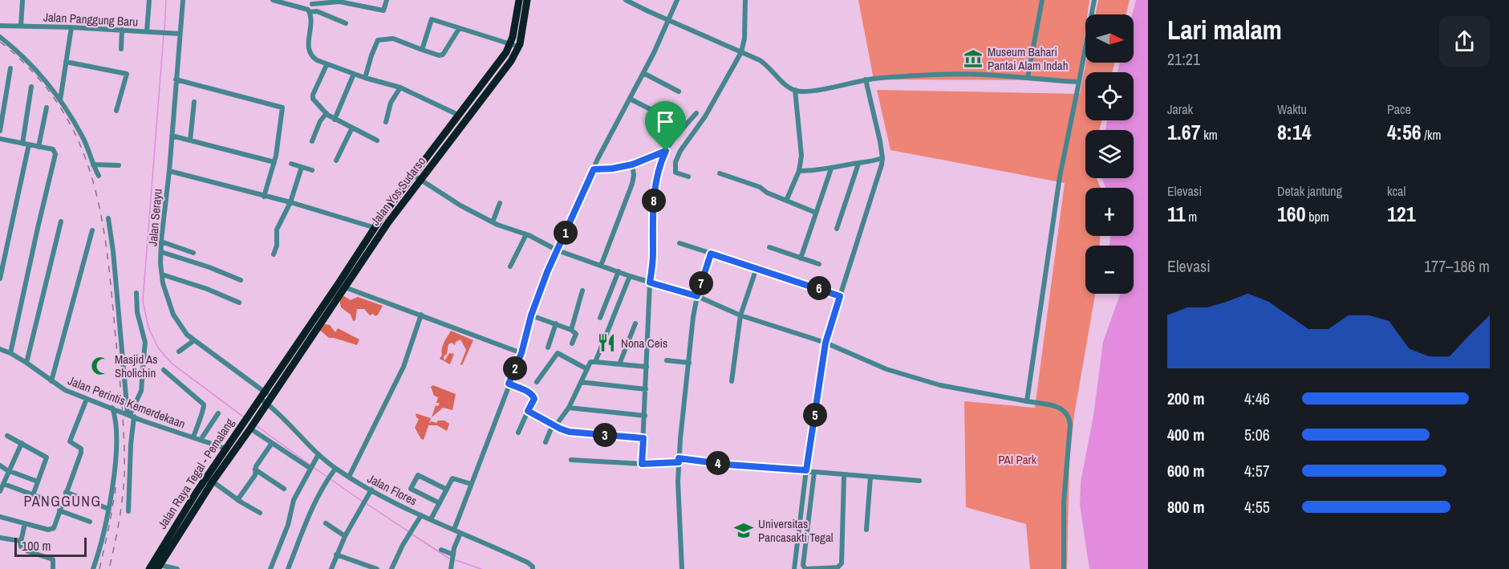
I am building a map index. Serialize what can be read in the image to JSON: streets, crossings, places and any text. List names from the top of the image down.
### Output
{
  "streets": {
    "highway": ["Jalan Yos Sudarso", "Jalan Raya Tegal - Pemalang"],
    "street": [
      "Jalan Panggung Baru",
      "Jalan Serayu",
      "Jalan Perintis Kemerdekaan",
      "Jalan Flores"
    ]
  },
  "crossings": [
    ["Jalan Panggung Baru", "Jalan Serayu"],
    ["Jalan Yos Sudarso", "Jalan Serayu"],
    ["Jalan Yos Sudarso", "Jalan Raya Tegal - Pemalang"],
    ["Jalan Yos Sudarso", "Jalan Flores"],
    ["Jalan Serayu", "Jalan Raya Tegal - Pemalang"],
    ["Jalan Serayu", "Jalan Flores"],
    ["Jalan Perintis Kemerdekaan", "Jalan Raya Tegal - Pemalang"],
    ["Jalan Raya Tegal - Pemalang", "Jalan Flores"]
  ],
  "districts": ["PANGGUNG"],
  "parks": ["PAI Park"],
  "places": {
    "museum": ["Museum Bahari Pantai Alam Indah"],
    "restaurant": ["Nona Ceis"],
    "mosque": ["Masjid As Sholichin"],
    "school or university": ["Universitas Pancasakti Tegal"]
  },
  "scale_bar": "100 m",
  "north": "right",
  "page": {
    "heading": ["Lari malam", "21:21"],
    "map_buttons": ["+", "−"],
    "stats": [
      ["Jarak", "1.67 km"],
      ["Waktu", "8:14"],
      ["Pace", "4:56 /km"],
      ["Elevasi", "11 m"],
      ["Detak jantung", "160 bpm"],
      ["kcal", "121"]
    ],
    "pins": [
      "8",
      "1",
      "7",
      "6",
      "2",
      "5",
      "3",
      "4"
    ],
    "chart": ["Elevasi", "177–186 m"],
    "list": [
      {
        "name": "200 m",
        "note": "4:46"
      },
      {
        "name": "400 m",
        "note": "5:06"
      },
      {
        "name": "600 m",
        "note": "4:57"
      },
      {
        "name": "800 m",
        "note": "4:55"
      }
    ],
    "scale": "100 m"
  }
}
